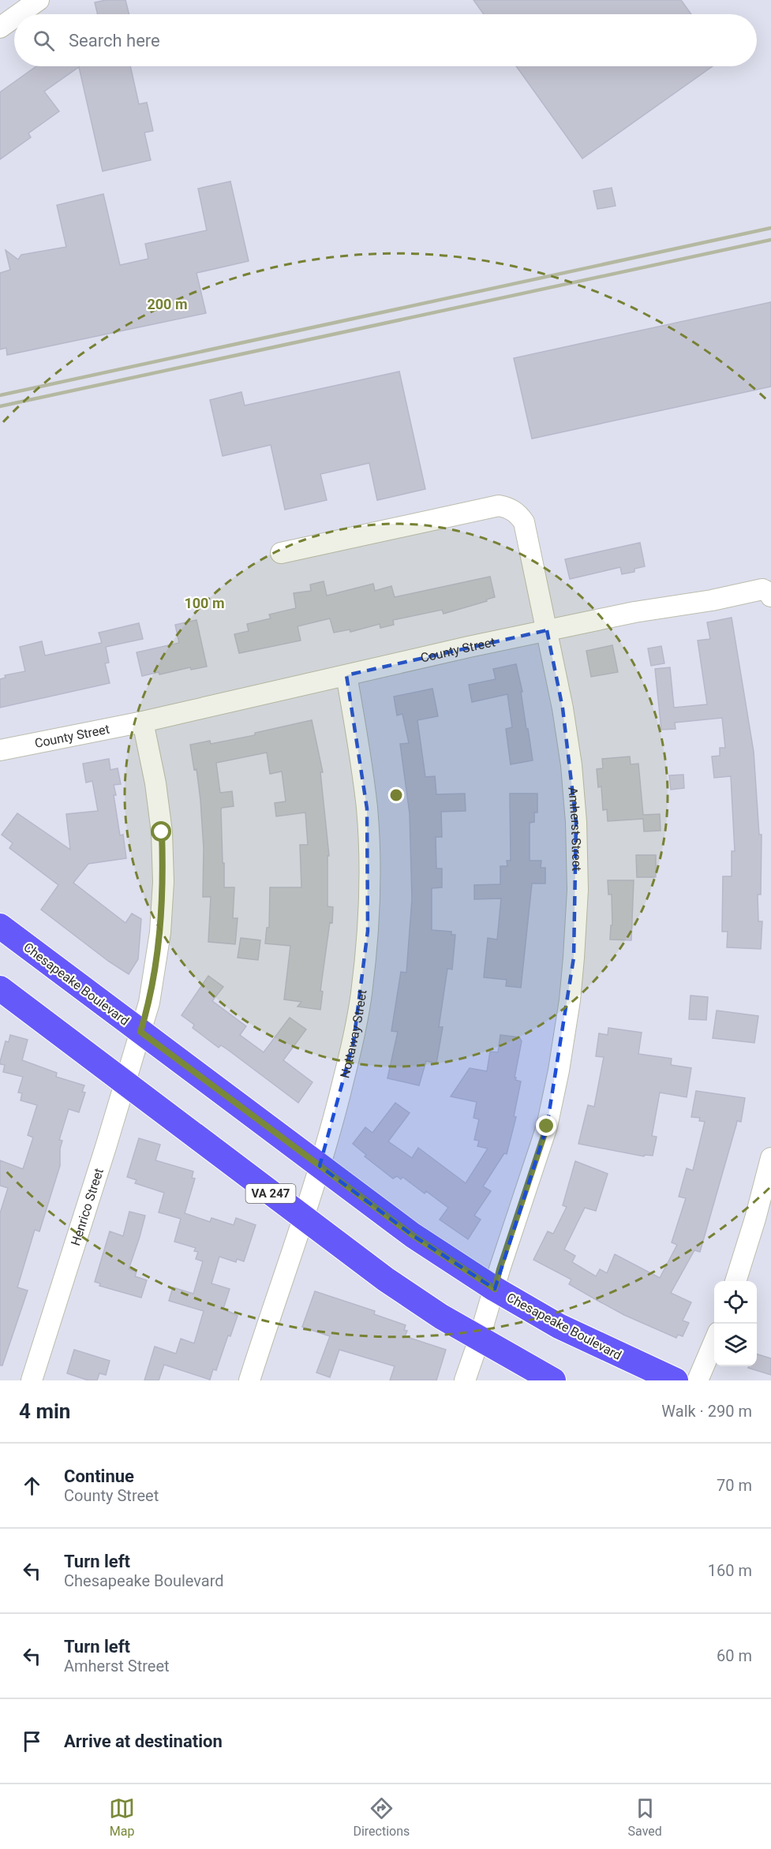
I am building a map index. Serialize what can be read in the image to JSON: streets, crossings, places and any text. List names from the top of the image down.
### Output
{
  "streets": {
    "main road": ["Chesapeake Boulevard", "VA 247"],
    "street": [
      "County Street",
      "Amherst Street",
      "Nottaway Street",
      "Henrico Street"
    ]
  },
  "crossings": [
    ["County Street", "Amherst Street"],
    ["County Street", "Nottaway Street"],
    ["Amherst Street", "Chesapeake Boulevard"],
    ["Amherst Street", "VA 247"],
    ["Chesapeake Boulevard", "Nottaway Street"],
    ["Chesapeake Boulevard", "Henrico Street"],
    ["Nottaway Street", "VA 247"],
    ["VA 247", "Henrico Street"]
  ],
  "page": {
    "search": "Search here",
    "heading": ["4 min", "Walk · 290 m"],
    "list": [
      ["Continue", "County Street", "70 m"],
      ["Turn left", "Chesapeake Boulevard", "160 m"],
      ["Turn left", "Amherst Street", "60 m"],
      "Arrive at destination"
    ],
    "nav": ["Map", "Directions", "Saved"]
  },
  "rings": ["200 m", "100 m"]
}
